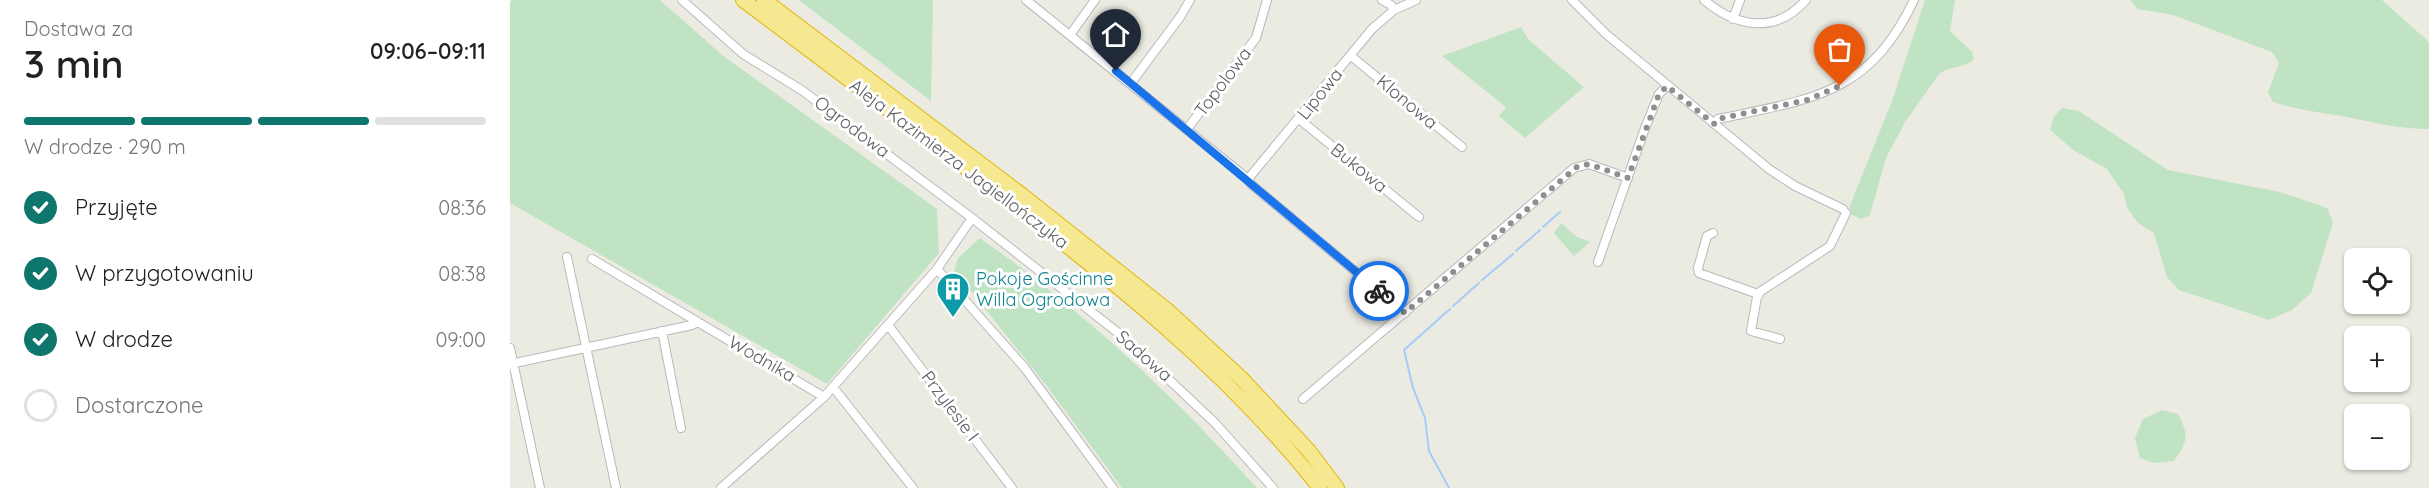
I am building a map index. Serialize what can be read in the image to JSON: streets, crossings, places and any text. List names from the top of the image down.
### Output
{
  "streets": {
    "highway": ["Aleja Kazimierza Jagiellończyka"],
    "street": [
      "Topolowa",
      "Lipowa",
      "Klonowa",
      "Ogrodowa",
      "Bukowa",
      "Sadowa",
      "Wodnika",
      "Przylesie I"
    ]
  },
  "crossings": [
    ["Lipowa", "Klonowa"],
    ["Lipowa", "Bukowa"],
    ["Ogrodowa", "Sadowa"]
  ],
  "places": {
    "building": ["Pokoje Gościnne Willa Ogrodowa"]
  },
  "page": {
    "heading": ["3 min", "Dostawa za", "09:06–09:11"],
    "bar": "W drodze · 290 m",
    "list": [
      ["Przyjęte", "08:36"],
      ["W przygotowaniu", "08:38"],
      ["W drodze", "09:00"],
      "Dostarczone"
    ],
    "map_buttons": ["+", "−"]
  }
}
